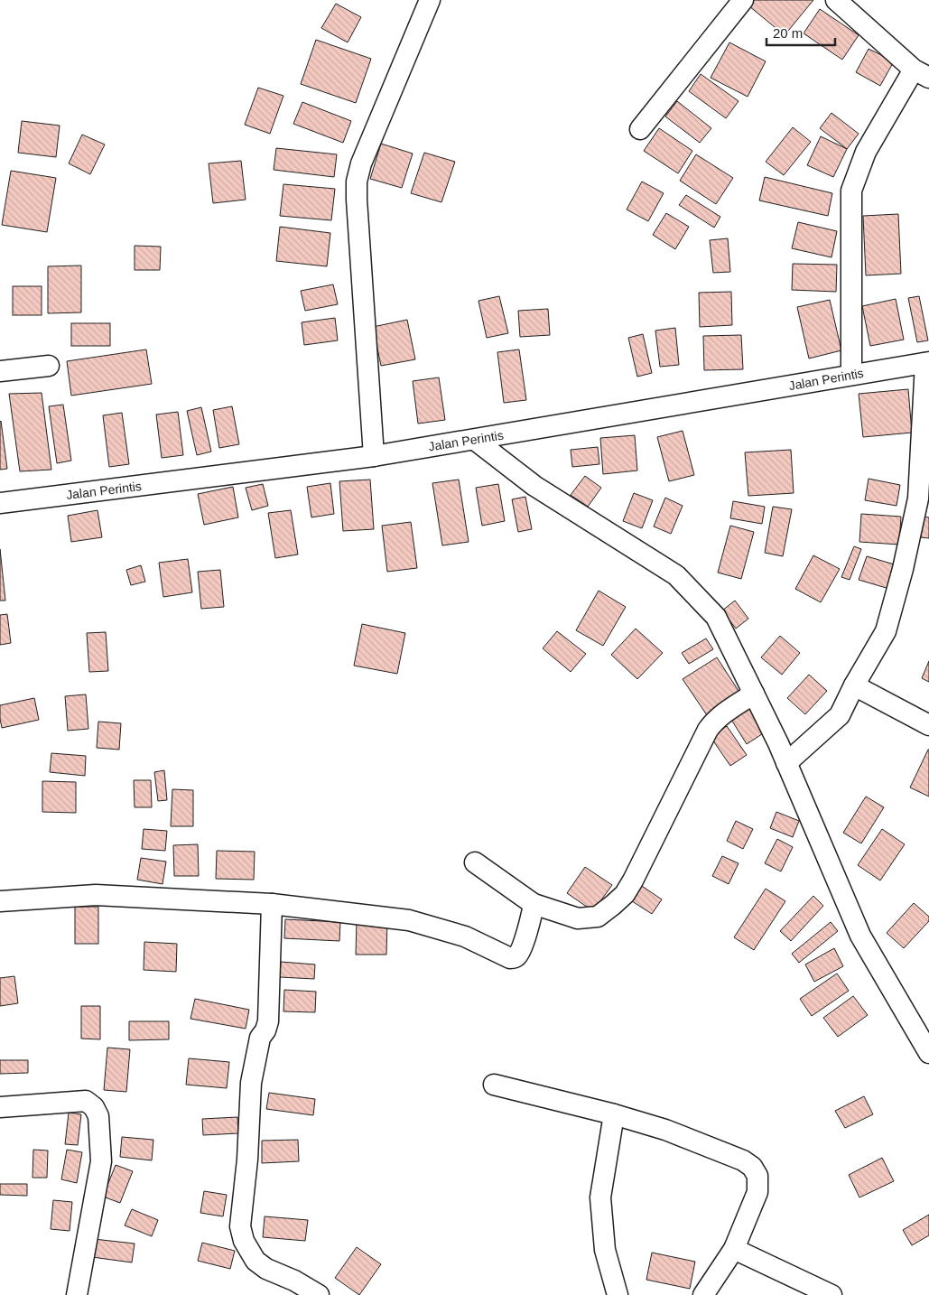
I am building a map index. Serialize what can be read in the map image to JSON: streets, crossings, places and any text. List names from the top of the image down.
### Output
{
  "streets": {
    "street": ["Jalan Perintis"]
  },
  "scale_bar": "20 m"
}
